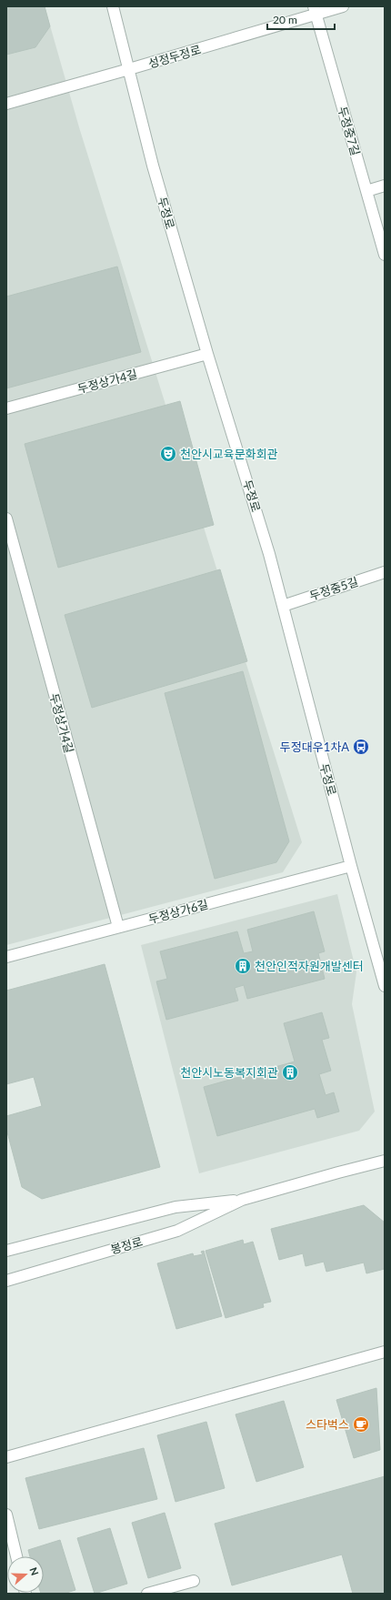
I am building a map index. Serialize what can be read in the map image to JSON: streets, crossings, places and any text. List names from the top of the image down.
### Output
{
  "streets": {
    "street": [
      "성정두정로",
      "두정중7길",
      "두정로",
      "두정상가4길",
      "두정중5길",
      "두정상가6길",
      "봉정로"
    ]
  },
  "crossings": [
    ["성정두정로", "두정중7길"],
    ["성정두정로", "두정로"],
    ["두정로", "두정상가4길"],
    ["두정로", "두정중5길"],
    ["두정로", "두정상가6길"],
    ["두정상가4길", "두정상가6길"]
  ],
  "places": {
    "theatre": ["천안시교육문화회관"],
    "bus stop": ["두정대우1차A"],
    "building": ["천안인적자원개발센터", "천안시노동복지회관"],
    "cafe": ["스타벅스"]
  },
  "scale_bar": "20 m",
  "north": "right"
}
